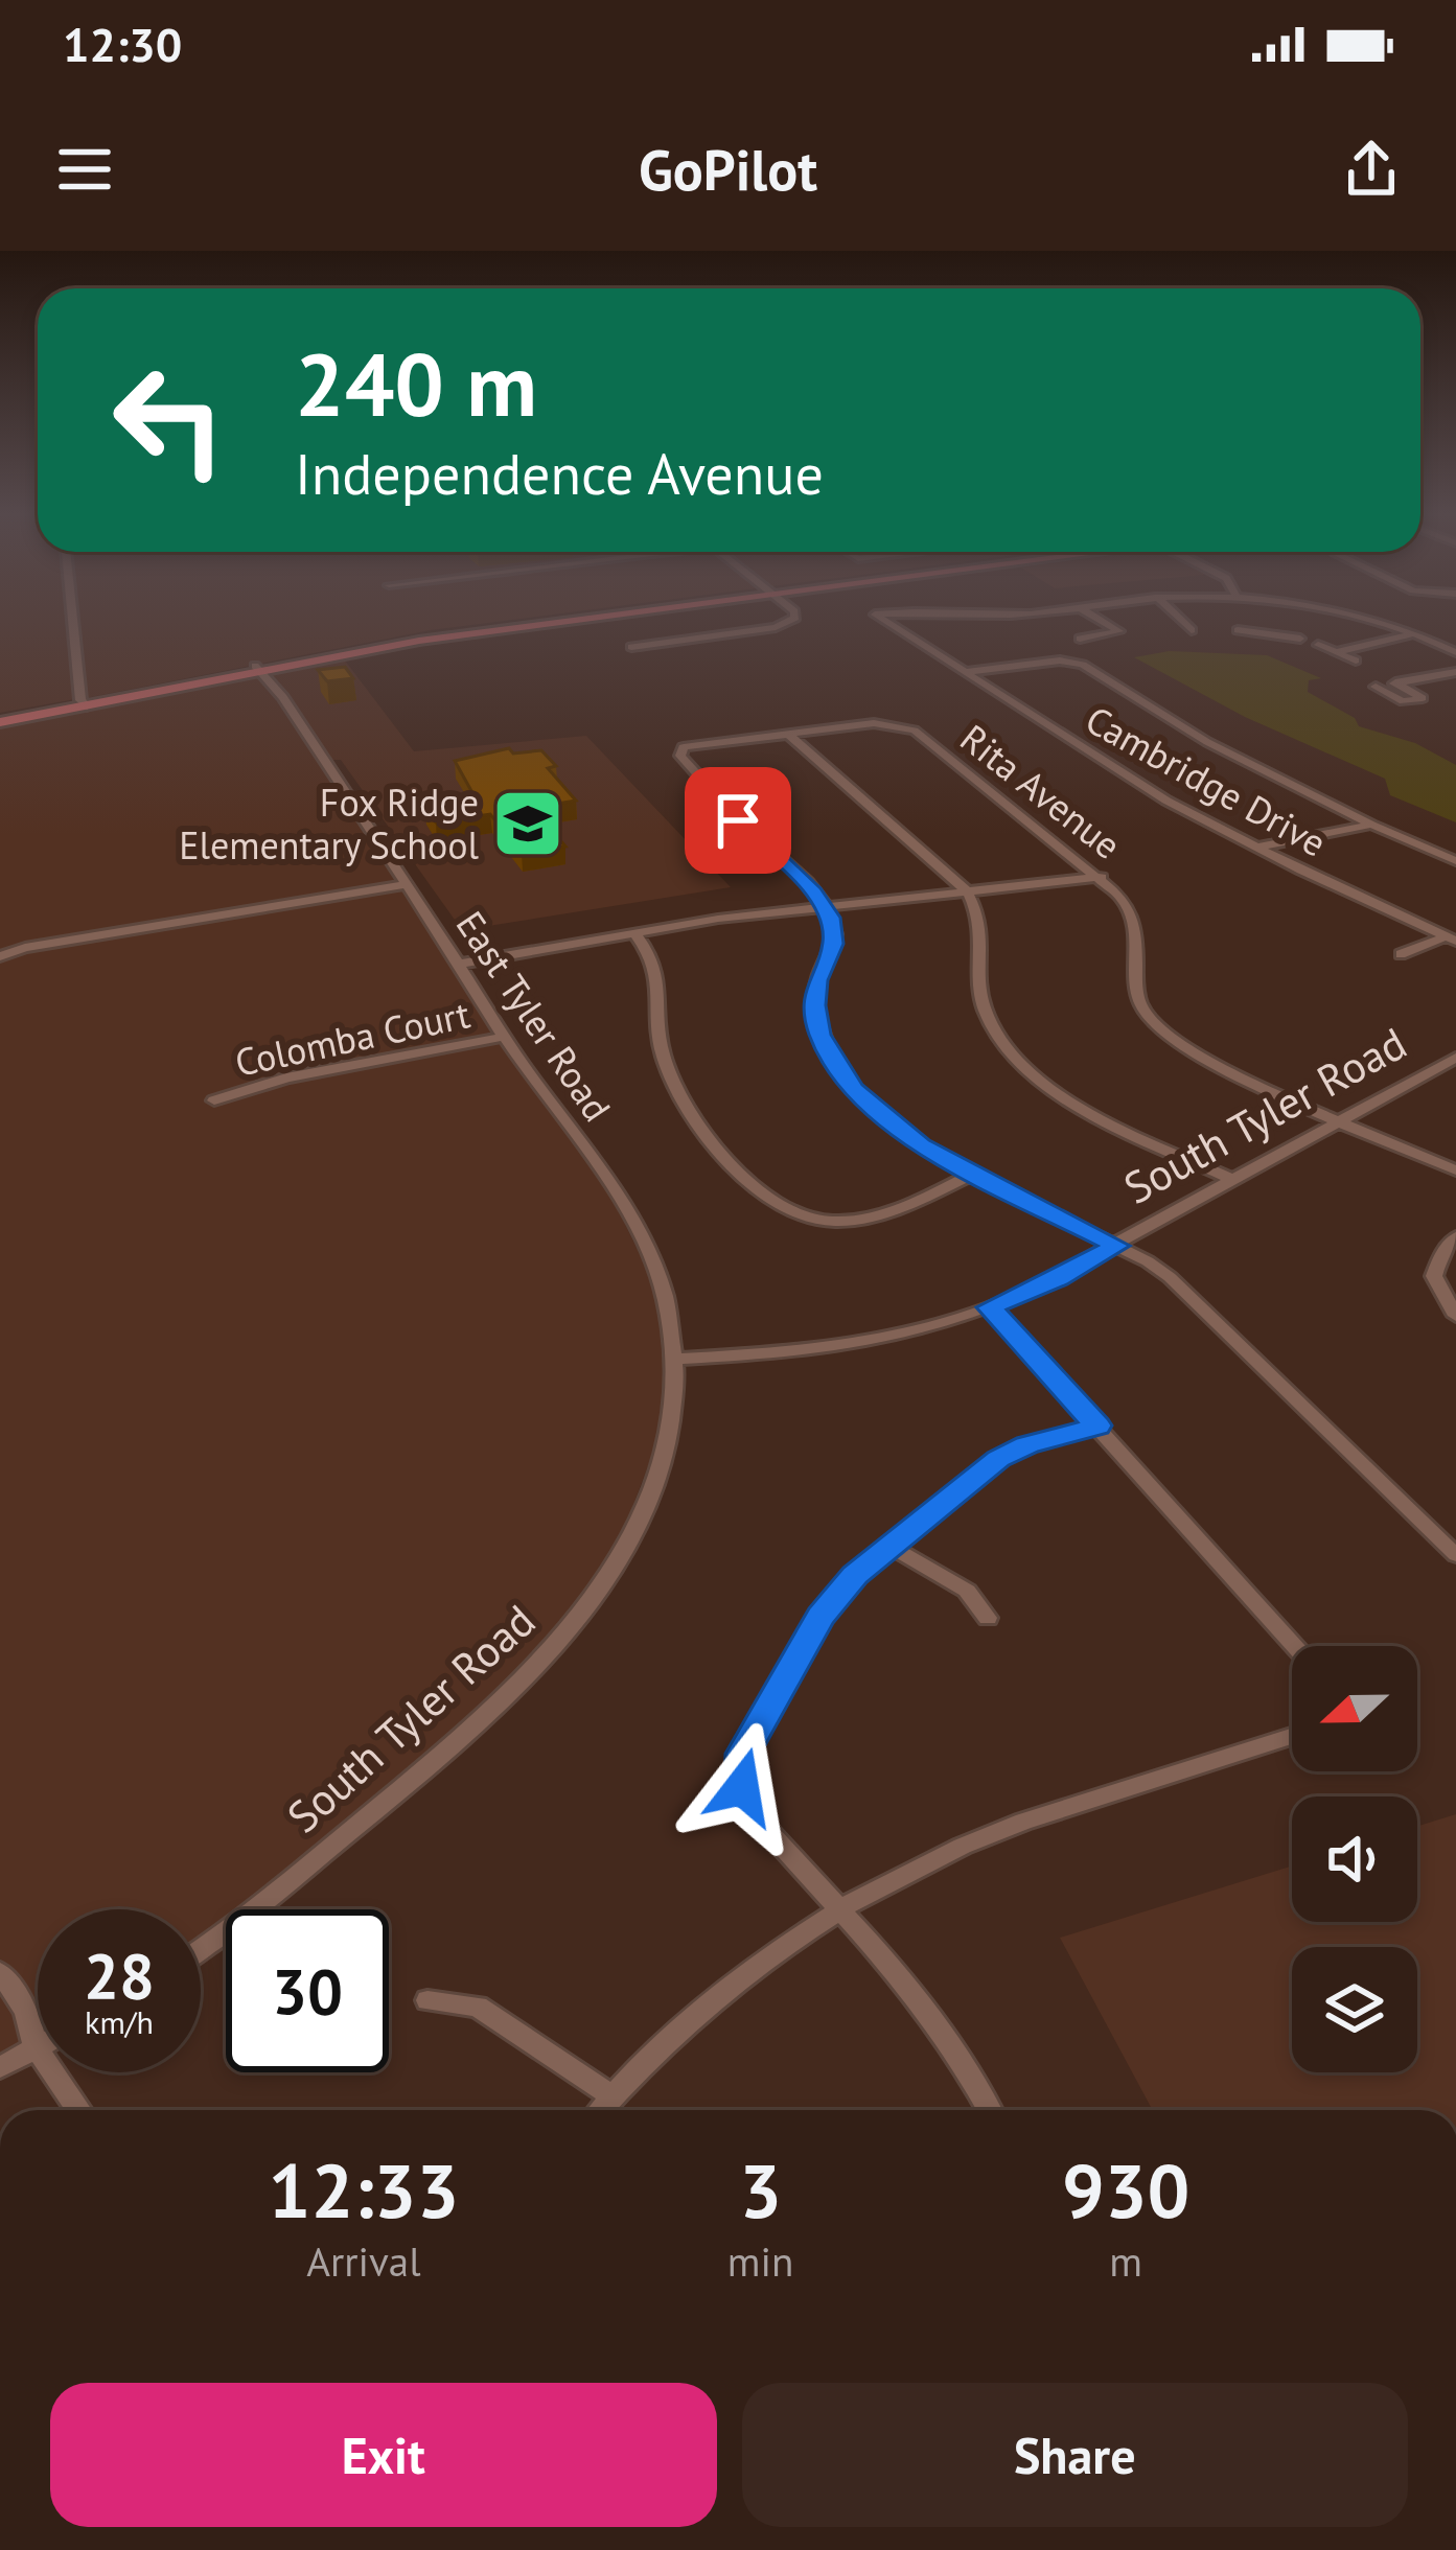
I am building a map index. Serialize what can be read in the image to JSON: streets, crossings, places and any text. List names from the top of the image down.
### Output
{
  "streets": {
    "street": [
      "Cambridge Drive",
      "Rita Avenue",
      "East Tyler Road",
      "Colomba Court",
      "South Tyler Road"
    ]
  },
  "crossings": [
    ["Rita Avenue", "South Tyler Road"],
    ["East Tyler Road", "Colomba Court"],
    ["East Tyler Road", "South Tyler Road"]
  ],
  "places": {
    "school or university": ["Fox Ridge Elementary School"]
  },
  "north": "left",
  "page": {
    "status": "12:30",
    "header": "GoPilot",
    "turn": ["240 m", "Independence Avenue"],
    "speed": "28 km/h",
    "limit": "30",
    "eta": [
      "12:33",
      "Arrival",
      "3",
      "min",
      "930",
      "m"
    ],
    "buttons": ["Exit", "Share"]
  }
}
